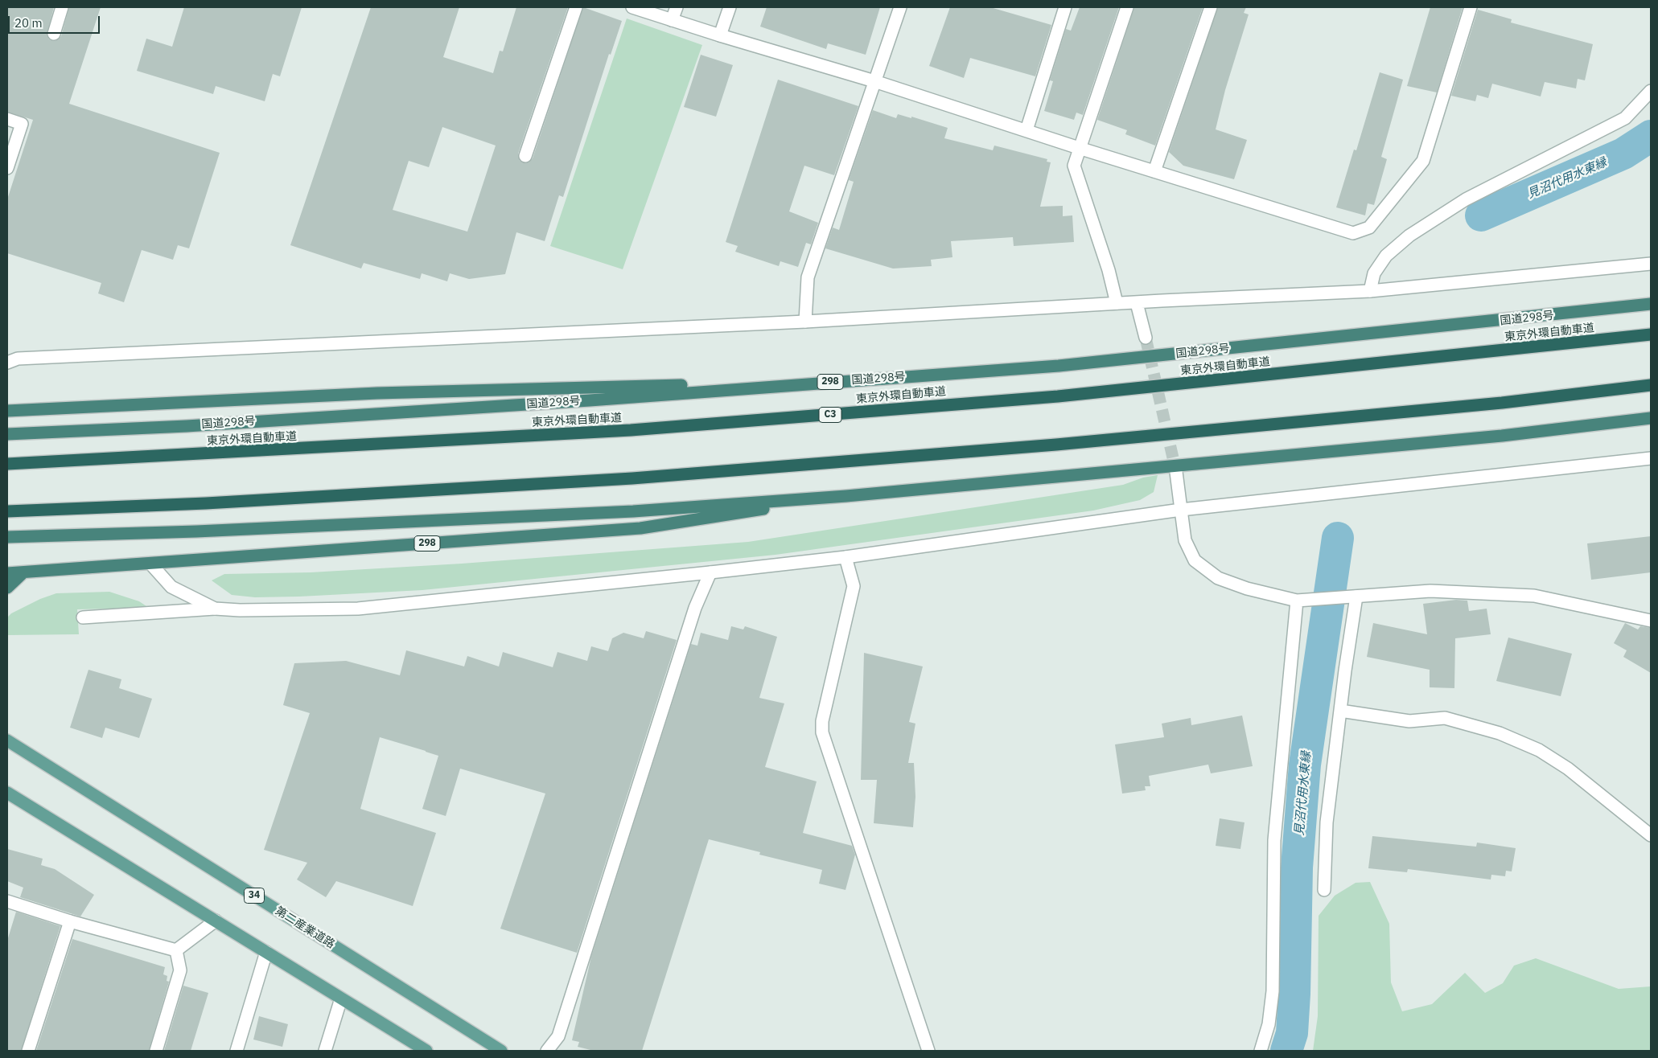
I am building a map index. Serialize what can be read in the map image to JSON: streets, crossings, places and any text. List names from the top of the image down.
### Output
{
  "streets": {
    "highway": [
      "国道298号",
      "東京外環自動車道",
      "298",
      "C3"
    ],
    "main road": ["34", "第二産業道路"]
  },
  "crossings": [
    ["国道298号", "298"]
  ],
  "water": ["見沼代用水東縁"],
  "scale_bar": "20 m"
}
